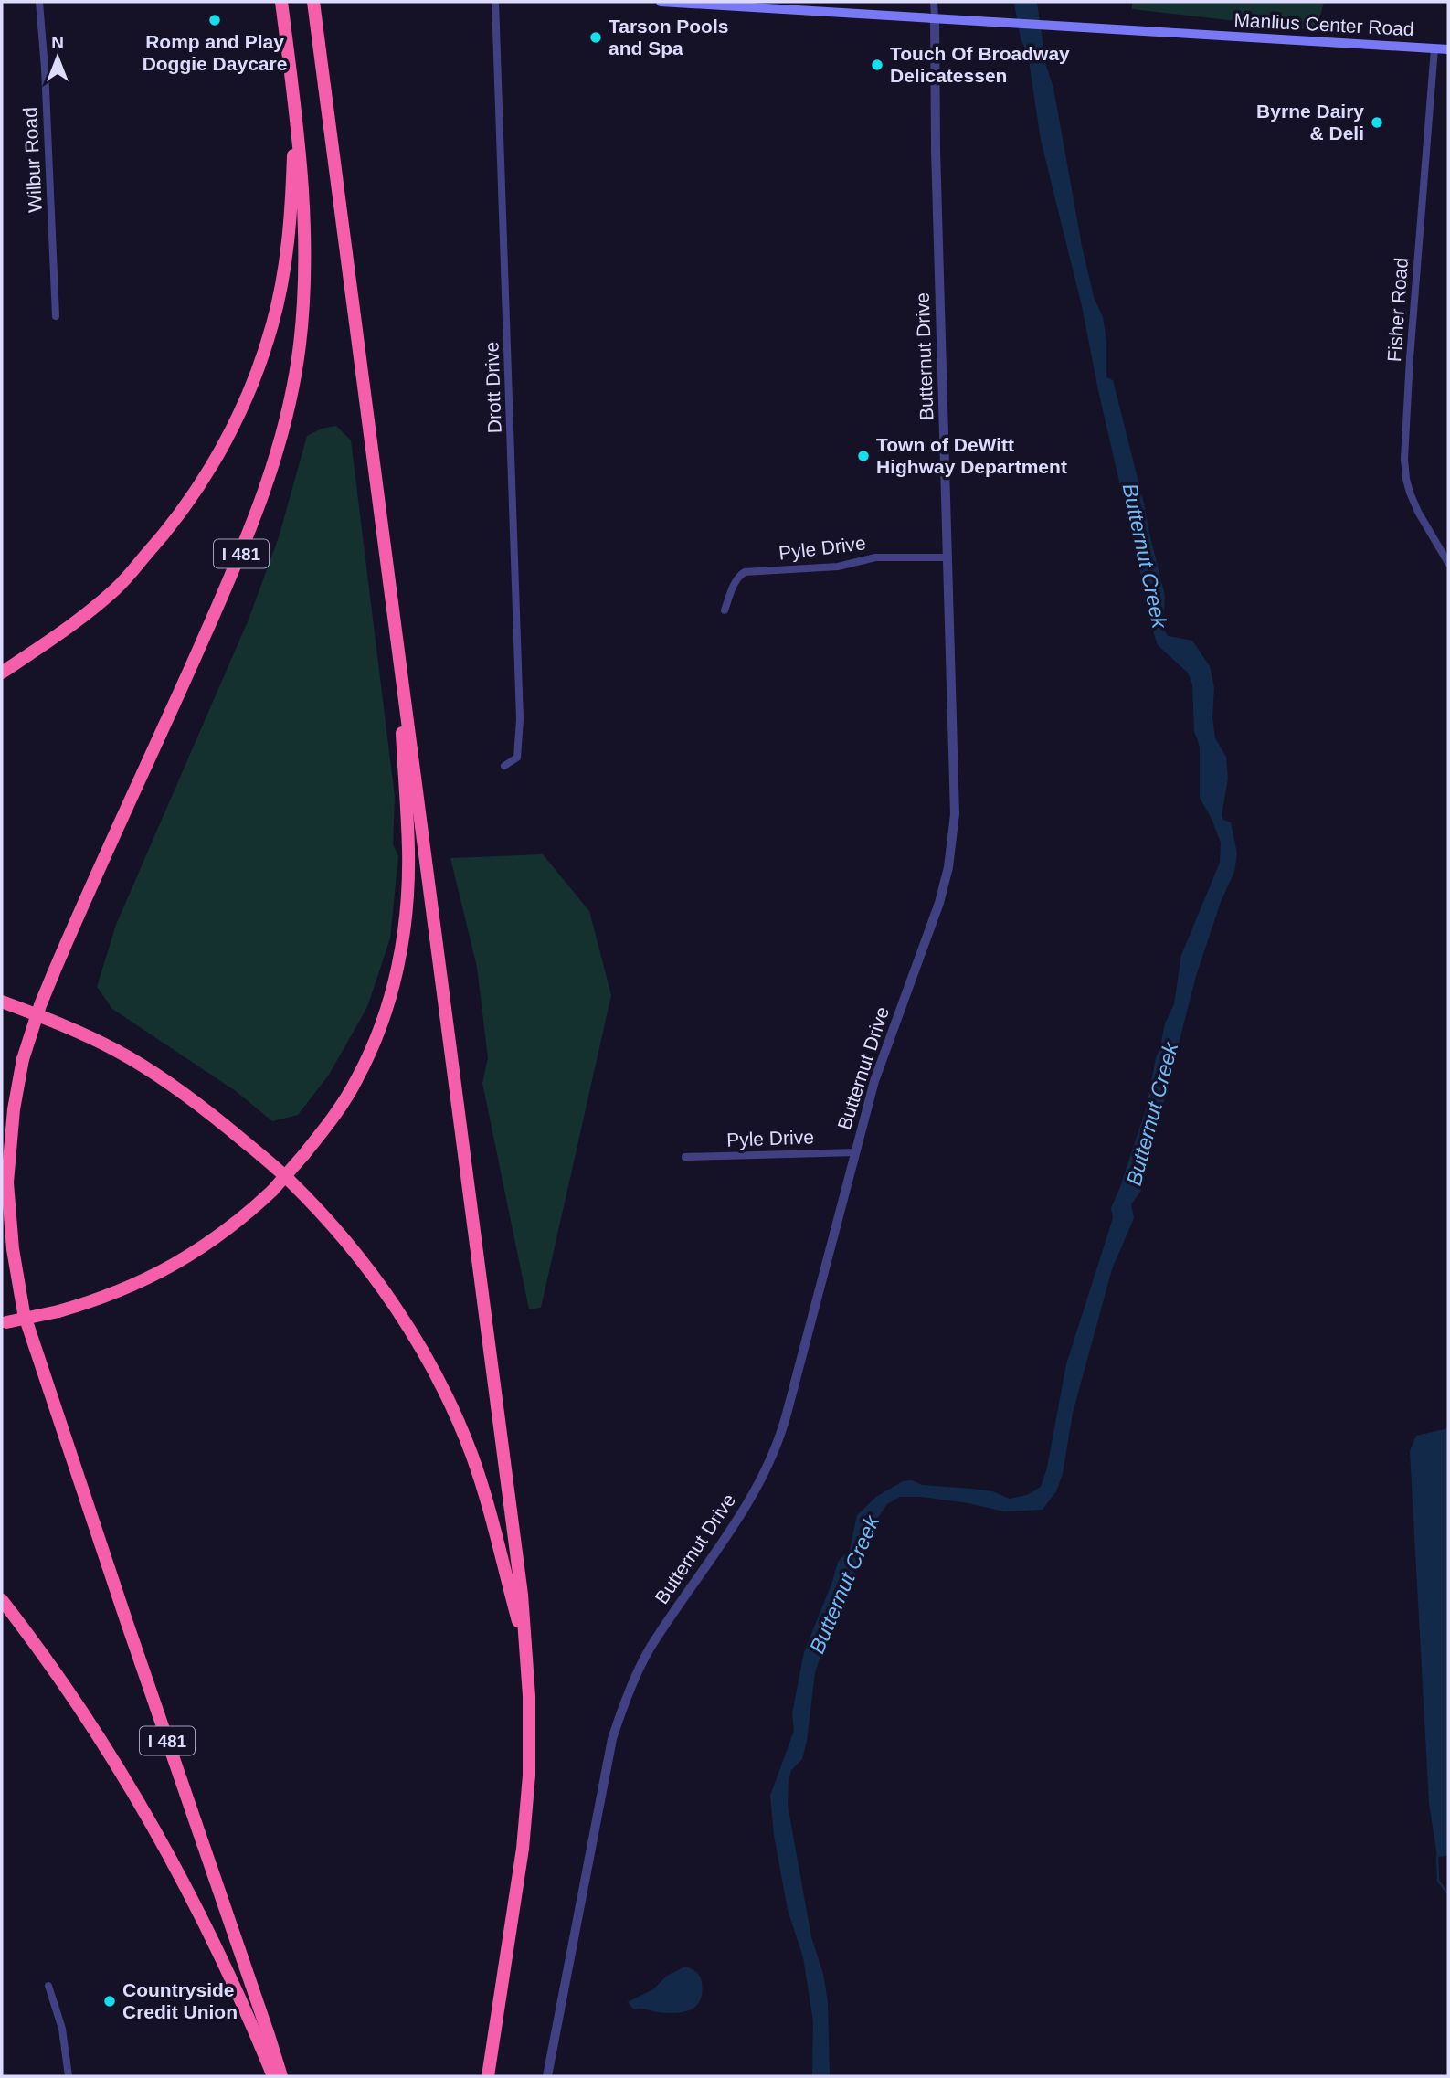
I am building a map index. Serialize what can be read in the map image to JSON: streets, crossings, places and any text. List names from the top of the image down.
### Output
{
  "streets": {
    "highway": ["I 481"],
    "main road": ["Manlius Center Road"],
    "street": [
      "Wilbur Road",
      "Fisher Road",
      "Butternut Drive",
      "Drott Drive",
      "Pyle Drive"
    ]
  },
  "crossings": [
    ["Manlius Center Road", "Fisher Road"],
    ["Manlius Center Road", "Butternut Drive"],
    ["Butternut Drive", "Pyle Drive"]
  ],
  "water": ["Butternut Creek"],
  "places": [
    "Romp and Play Doggie Daycare",
    "Tarson Pools and Spa",
    "Touch Of Broadway Delicatessen",
    "Byrne Dairy & Deli",
    "Town of DeWitt Highway Department",
    "Countryside Credit Union"
  ],
  "north": "top"
}
